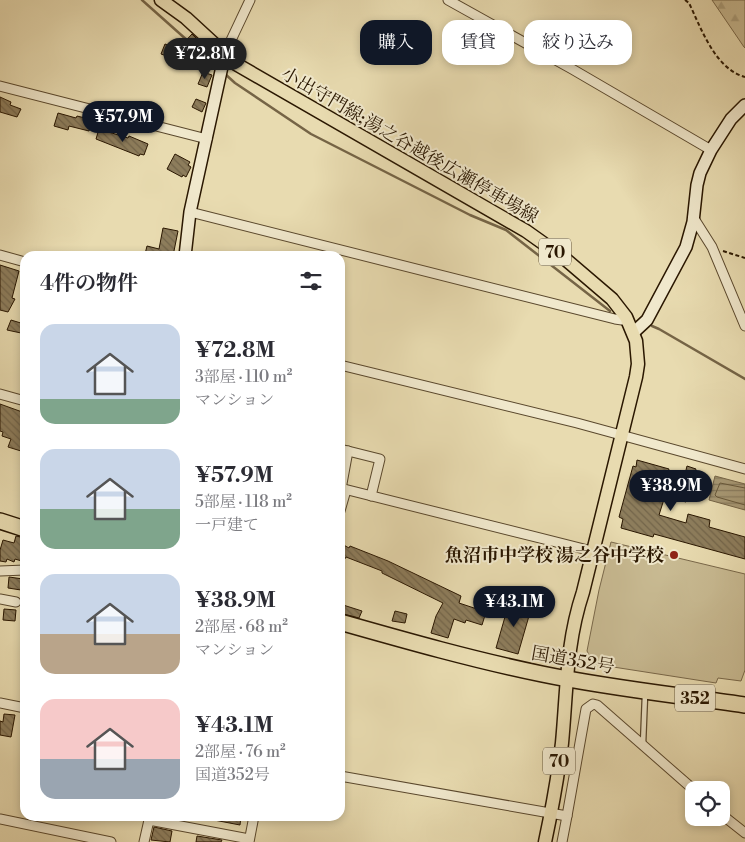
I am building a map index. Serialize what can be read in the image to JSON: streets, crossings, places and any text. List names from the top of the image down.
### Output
{
  "streets": {
    "highway": ["国道352号", "352"],
    "main road": ["小出守門線;湯之谷越後広瀬停車場線", "70"]
  },
  "crossings": [
    ["小出守門線;湯之谷越後広瀬停車場線", "70"],
    ["小出守門線;湯之谷越後広瀬停車場線", "国道352号"],
    ["70", "国道352号"]
  ],
  "places": ["魚沼市中学校 湯之谷中学校"],
  "page": {
    "chip": ["購入", "賃貸", "絞り込み"],
    "price": [
      "¥72.8M",
      "¥57.9M",
      "¥38.9M",
      "¥43.1M"
    ],
    "heading": "4件の物件",
    "list": [
      {
        "name": "¥72.8M",
        "note": "3部屋 · 110 m² · マンション"
      },
      {
        "name": "¥57.9M",
        "note": "5部屋 · 118 m² · 一戸建て"
      },
      {
        "name": "¥38.9M",
        "note": "2部屋 · 68 m² · マンション"
      },
      {
        "name": "¥43.1M",
        "note": "2部屋 · 76 m² · 国道352号"
      }
    ]
  }
}
